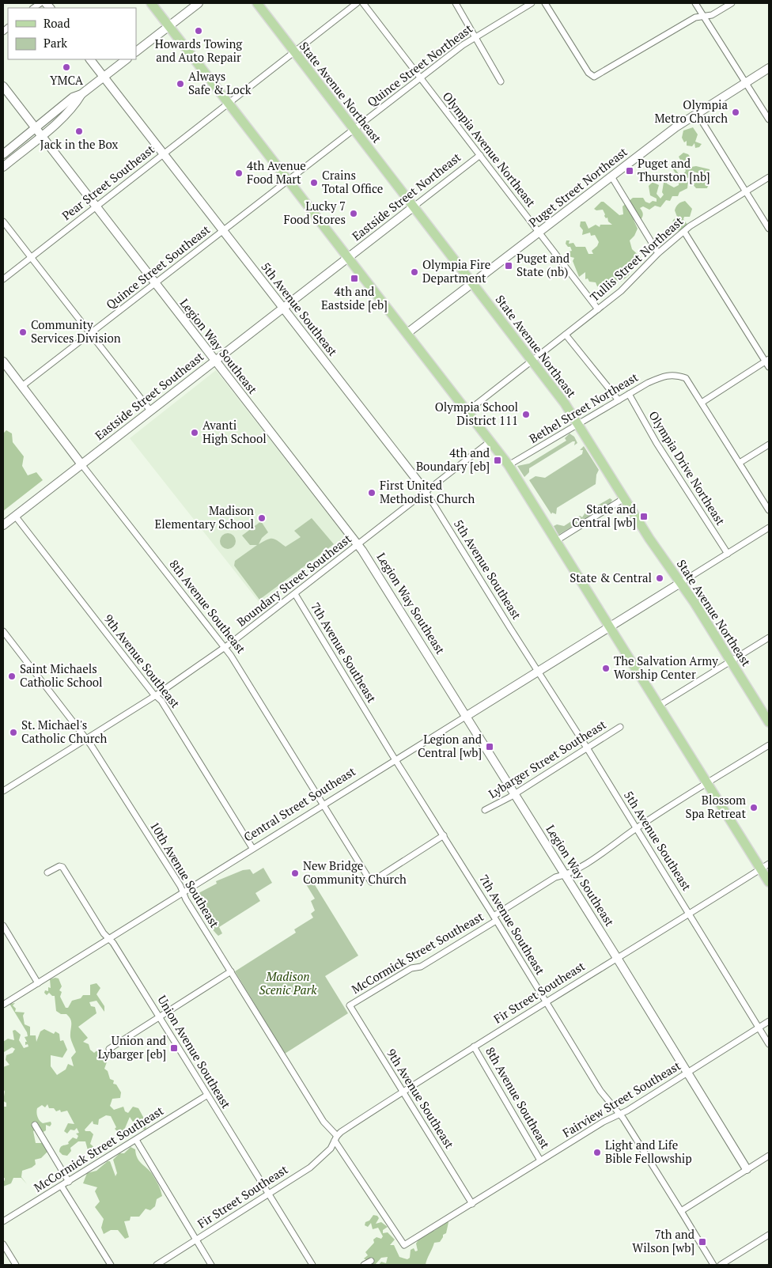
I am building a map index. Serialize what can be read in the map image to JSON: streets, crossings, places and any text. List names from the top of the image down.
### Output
{
  "streets": {
    "main road": ["State Avenue Northeast"],
    "street": [
      "Quince Street Northeast",
      "Olympia Avenue Northeast",
      "Pear Street Southeast",
      "Puget Street Northeast",
      "Eastside Street Northeast",
      "Tullis Street Northeast",
      "Quince Street Southeast",
      "5th Avenue Southeast",
      "Legion Way Southeast",
      "Eastside Street Southeast",
      "Bethel Street Northeast",
      "Olympia Drive Northeast",
      "Boundary Street Southeast",
      "8th Avenue Southeast",
      "7th Avenue Southeast",
      "9th Avenue Southeast",
      "Lybarger Street Southeast",
      "Central Street Southeast",
      "10th Avenue Southeast",
      "McCormick Street Southeast",
      "Fir Street Southeast",
      "Union Avenue Southeast",
      "Fairview Street Southeast"
    ]
  },
  "crossings": [
    ["Quince Street Northeast", "State Avenue Northeast"],
    ["Quince Street Northeast", "Olympia Avenue Northeast"],
    ["Quince Street Northeast", "Quince Street Southeast"],
    ["State Avenue Northeast", "Pear Street Southeast"],
    ["State Avenue Northeast", "Puget Street Northeast"],
    ["State Avenue Northeast", "Eastside Street Northeast"],
    ["State Avenue Northeast", "Tullis Street Northeast"],
    ["State Avenue Northeast", "Bethel Street Northeast"],
    ["State Avenue Northeast", "Central Street Southeast"],
    ["Olympia Avenue Northeast", "Puget Street Northeast"],
    ["Olympia Avenue Northeast", "Eastside Street Northeast"],
    ["Olympia Avenue Northeast", "Tullis Street Northeast"],
    ["Pear Street Southeast", "5th Avenue Southeast"],
    ["Pear Street Southeast", "Legion Way Southeast"],
    ["Eastside Street Northeast", "Eastside Street Southeast"],
    ["Quince Street Southeast", "5th Avenue Southeast"],
    ["Quince Street Southeast", "Legion Way Southeast"],
    ["Quince Street Southeast", "8th Avenue Southeast"],
    ["5th Avenue Southeast", "Eastside Street Southeast"],
    ["5th Avenue Southeast", "Boundary Street Southeast"],
    ["5th Avenue Southeast", "Lybarger Street Southeast"],
    ["5th Avenue Southeast", "Central Street Southeast"],
    ["5th Avenue Southeast", "McCormick Street Southeast"],
    ["5th Avenue Southeast", "Fir Street Southeast"],
    ["5th Avenue Southeast", "Fairview Street Southeast"],
    ["Legion Way Southeast", "Eastside Street Southeast"],
    ["Legion Way Southeast", "Boundary Street Southeast"],
    ["Legion Way Southeast", "Lybarger Street Southeast"],
    ["Legion Way Southeast", "Central Street Southeast"],
    ["Legion Way Southeast", "McCormick Street Southeast"],
    ["Legion Way Southeast", "Fir Street Southeast"],
    ["Legion Way Southeast", "Fairview Street Southeast"],
    ["Eastside Street Southeast", "8th Avenue Southeast"],
    ["Eastside Street Southeast", "9th Avenue Southeast"],
    ["Bethel Street Northeast", "Olympia Drive Northeast"],
    ["Boundary Street Southeast", "8th Avenue Southeast"],
    ["Boundary Street Southeast", "7th Avenue Southeast"],
    ["Boundary Street Southeast", "9th Avenue Southeast"],
    ["Boundary Street Southeast", "10th Avenue Southeast"],
    ["8th Avenue Southeast", "7th Avenue Southeast"],
    ["8th Avenue Southeast", "Central Street Southeast"],
    ["8th Avenue Southeast", "Fir Street Southeast"],
    ["8th Avenue Southeast", "Fairview Street Southeast"],
    ["7th Avenue Southeast", "Central Street Southeast"],
    ["7th Avenue Southeast", "McCormick Street Southeast"],
    ["7th Avenue Southeast", "Fir Street Southeast"],
    ["7th Avenue Southeast", "Fairview Street Southeast"],
    ["9th Avenue Southeast", "Central Street Southeast"],
    ["9th Avenue Southeast", "McCormick Street Southeast"],
    ["9th Avenue Southeast", "Fir Street Southeast"],
    ["9th Avenue Southeast", "Fairview Street Southeast"],
    ["Central Street Southeast", "10th Avenue Southeast"],
    ["Central Street Southeast", "Union Avenue Southeast"],
    ["10th Avenue Southeast", "Fir Street Southeast"],
    ["10th Avenue Southeast", "Fairview Street Southeast"],
    ["McCormick Street Southeast", "Union Avenue Southeast"],
    ["Fir Street Southeast", "Union Avenue Southeast"],
    ["Fir Street Southeast", "Fairview Street Southeast"]
  ],
  "parks": ["Madison Scenic Park"],
  "places": {
    "other": [
      "Howards Towing and Auto Repair",
      "YMCA",
      "Always Safe & Lock",
      "Olympia Metro Church",
      "Jack in the Box",
      "4th Avenue Food Mart",
      "Crains Total Office",
      "Lucky 7 Food Stores",
      "Olympia Fire Department",
      "Community Services Division",
      "Olympia School District 111",
      "Avanti High School",
      "First United Methodist Church",
      "Madison Elementary School",
      "State & Central",
      "The Salvation Army Worship Center",
      "Saint Michaels Catholic School",
      "St. Michael's Catholic Church",
      "Blossom Spa Retreat",
      "New Bridge Community Church",
      "Light and Life Bible Fellowship"
    ],
    "transit": [
      "Puget and Thurston [nb]",
      "Puget and State (nb)",
      "4th and Eastside [eb]",
      "4th and Boundary [eb]",
      "State and Central [wb]",
      "Legion and Central [wb]",
      "Union and Lybarger [eb]",
      "7th and Wilson [wb]"
    ]
  },
  "legend": ["Road", "Park"]
}
